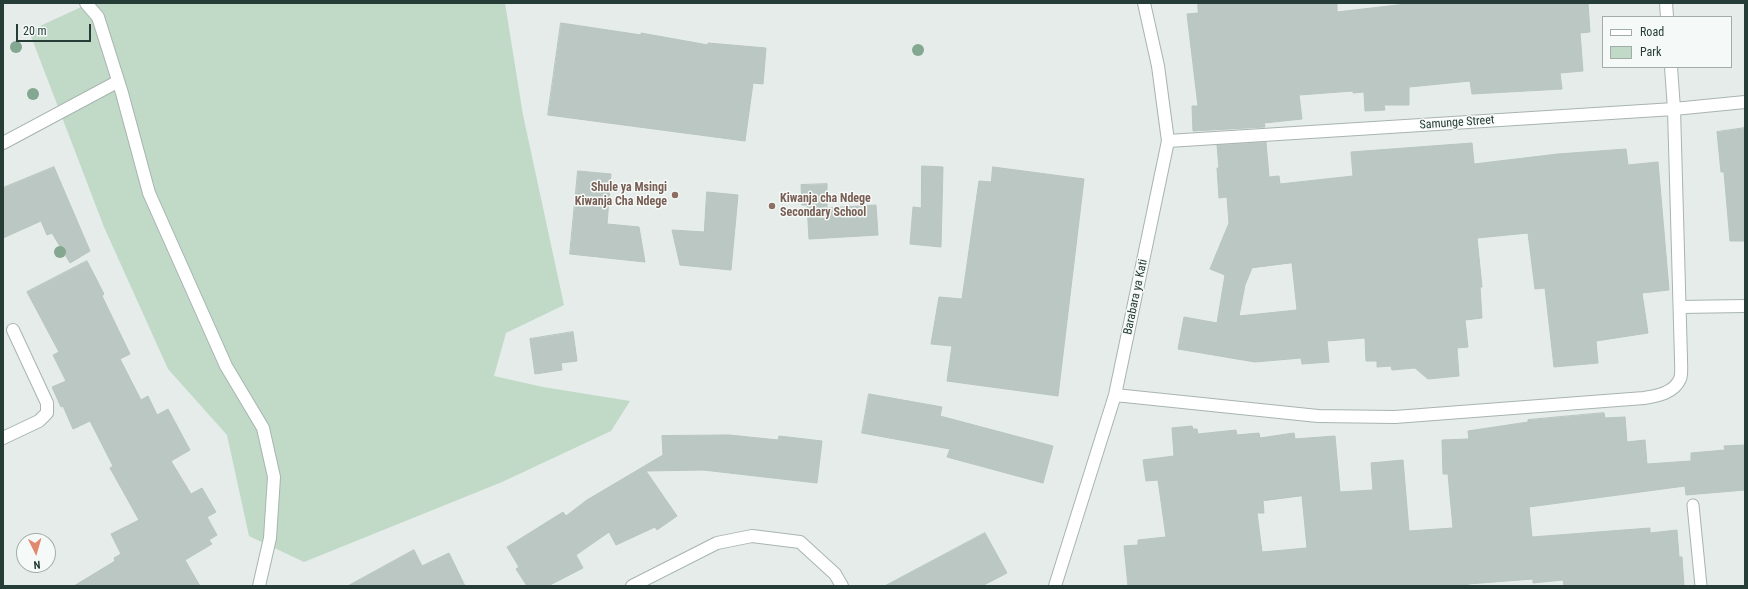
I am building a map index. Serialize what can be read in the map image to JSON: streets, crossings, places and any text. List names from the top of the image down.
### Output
{
  "streets": {
    "street": ["Samunge Street", "Barabara ya Kati"]
  },
  "crossings": [
    ["Samunge Street", "Barabara ya Kati"]
  ],
  "places": ["Shule ya Msingi Kiwanja Cha Ndege", "Kiwanja cha Ndege Secondary School"],
  "legend": ["Road", "Park"],
  "scale_bar": "20 m",
  "north": "bottom"
}
